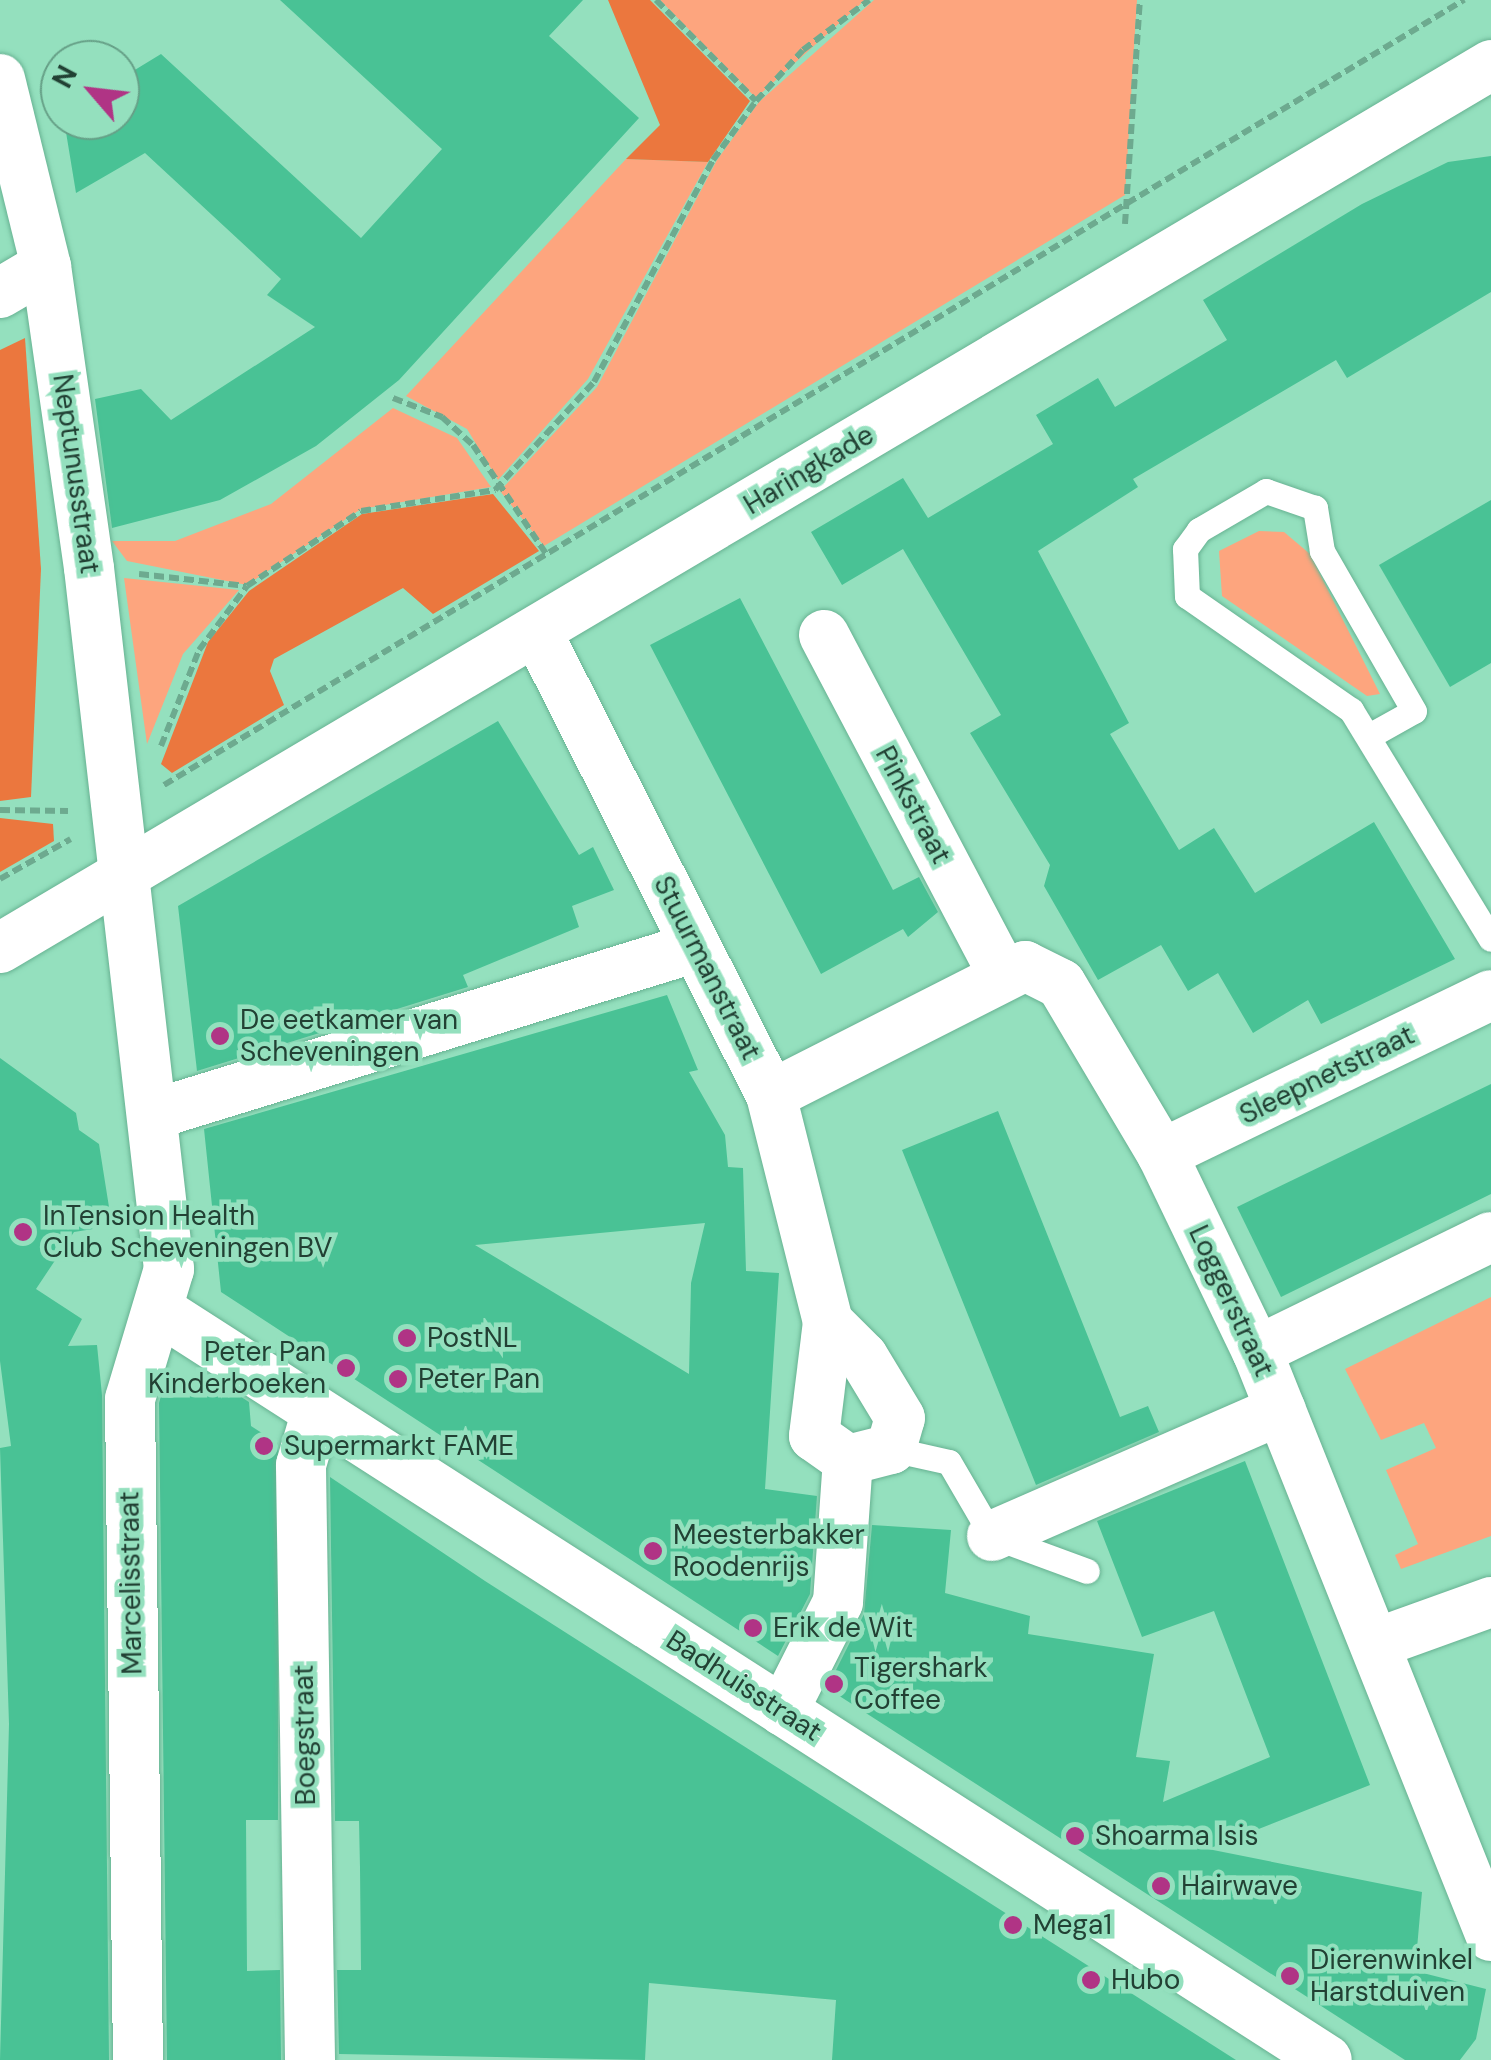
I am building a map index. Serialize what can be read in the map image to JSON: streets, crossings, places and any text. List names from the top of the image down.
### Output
{
  "streets": {
    "street": [
      "Haringkade",
      "Neptunusstraat",
      "Pinkstraat",
      "Stuurmanstraat",
      "Sleepnetstraat",
      "Loggerstraat",
      "Marcelisstraat",
      "Badhuisstraat",
      "Boegstraat"
    ]
  },
  "crossings": [
    ["Haringkade", "Neptunusstraat"],
    ["Haringkade", "Stuurmanstraat"],
    ["Haringkade", "Marcelisstraat"],
    ["Neptunusstraat", "Marcelisstraat"],
    ["Pinkstraat", "Loggerstraat"],
    ["Sleepnetstraat", "Loggerstraat"],
    ["Marcelisstraat", "Badhuisstraat"],
    ["Badhuisstraat", "Boegstraat"]
  ],
  "places": [
    "De eetkamer van Scheveningen",
    "InTension Health Club Scheveningen BV",
    "PostNL",
    "Peter Pan Kinderboeken",
    "Peter Pan",
    "Supermarkt FAME",
    "Meesterbakker Roodenrijs",
    "Erik de Wit",
    "Tigershark Coffee",
    "Shoarma Isis",
    "Hairwave",
    "Mega1",
    "Dierenwinkel Harstduiven",
    "Hubo"
  ],
  "north": "top left"
}
